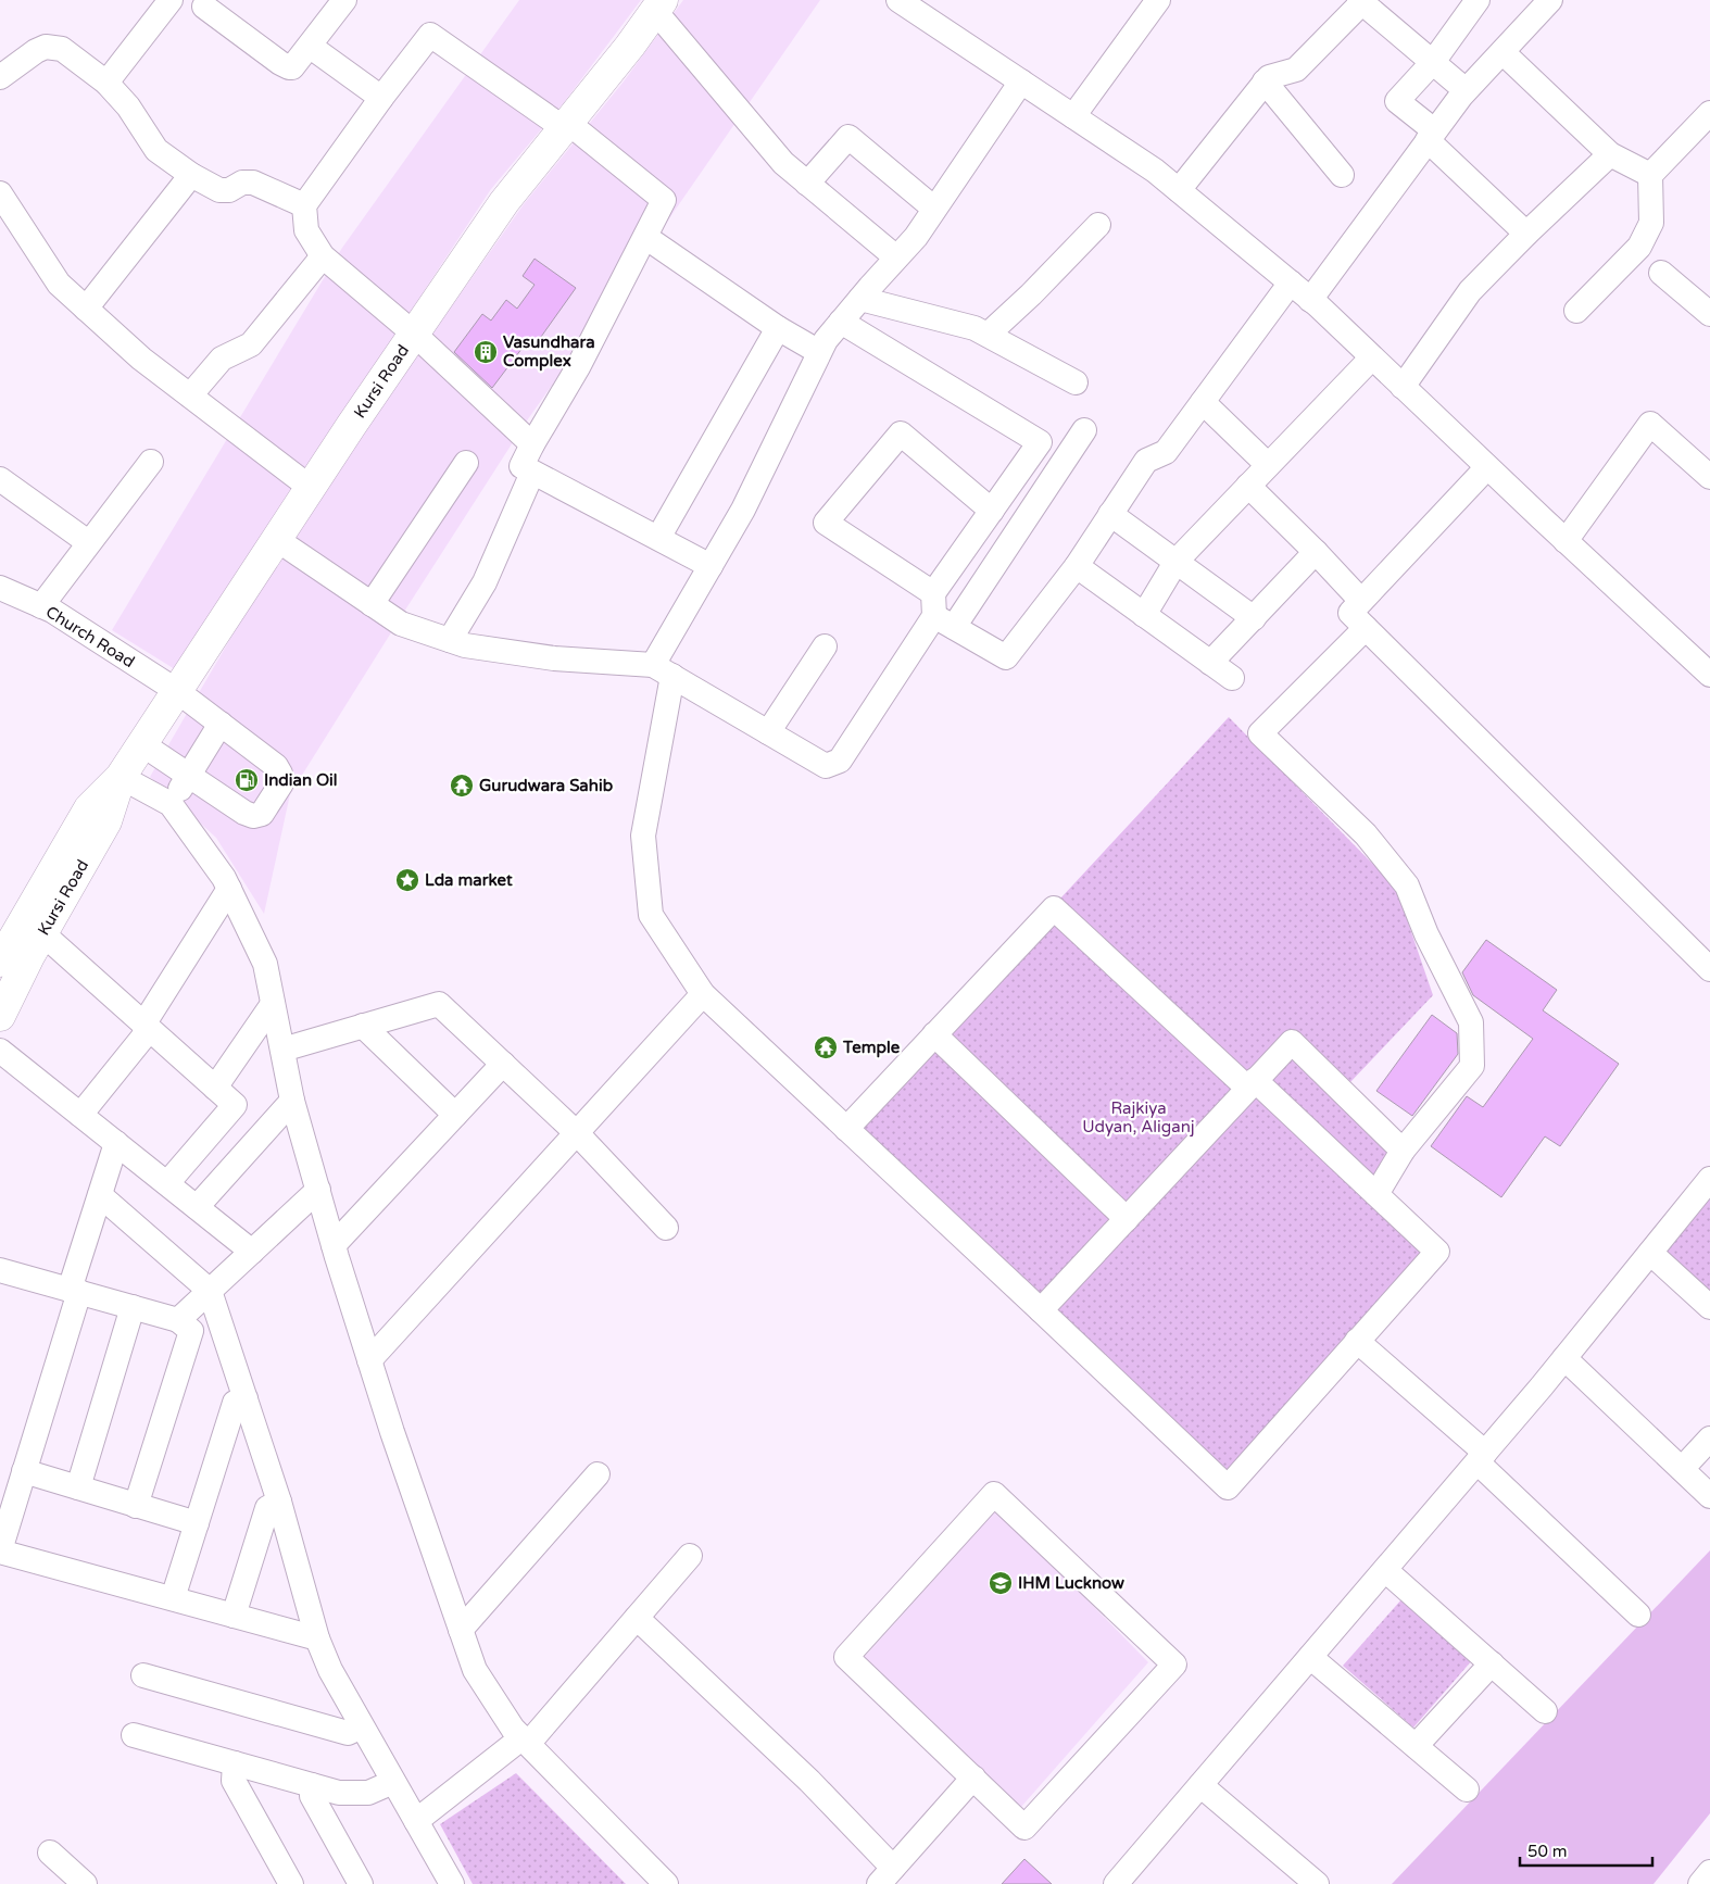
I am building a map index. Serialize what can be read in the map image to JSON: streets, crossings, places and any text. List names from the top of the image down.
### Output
{
  "streets": {
    "main road": ["Kursi Road"],
    "street": ["Church Road"]
  },
  "crossings": [
    ["Kursi Road", "Church Road"]
  ],
  "parks": ["Rajkiya Udyan, Aliganj"],
  "places": {
    "building": ["Vasundhara Complex"],
    "fuel station": ["Indian Oil"],
    "temple": ["Gurudwara Sahib", "Temple"],
    "place": ["Lda market"],
    "school or university": ["IHM Lucknow"]
  },
  "scale_bar": "50 m"
}
